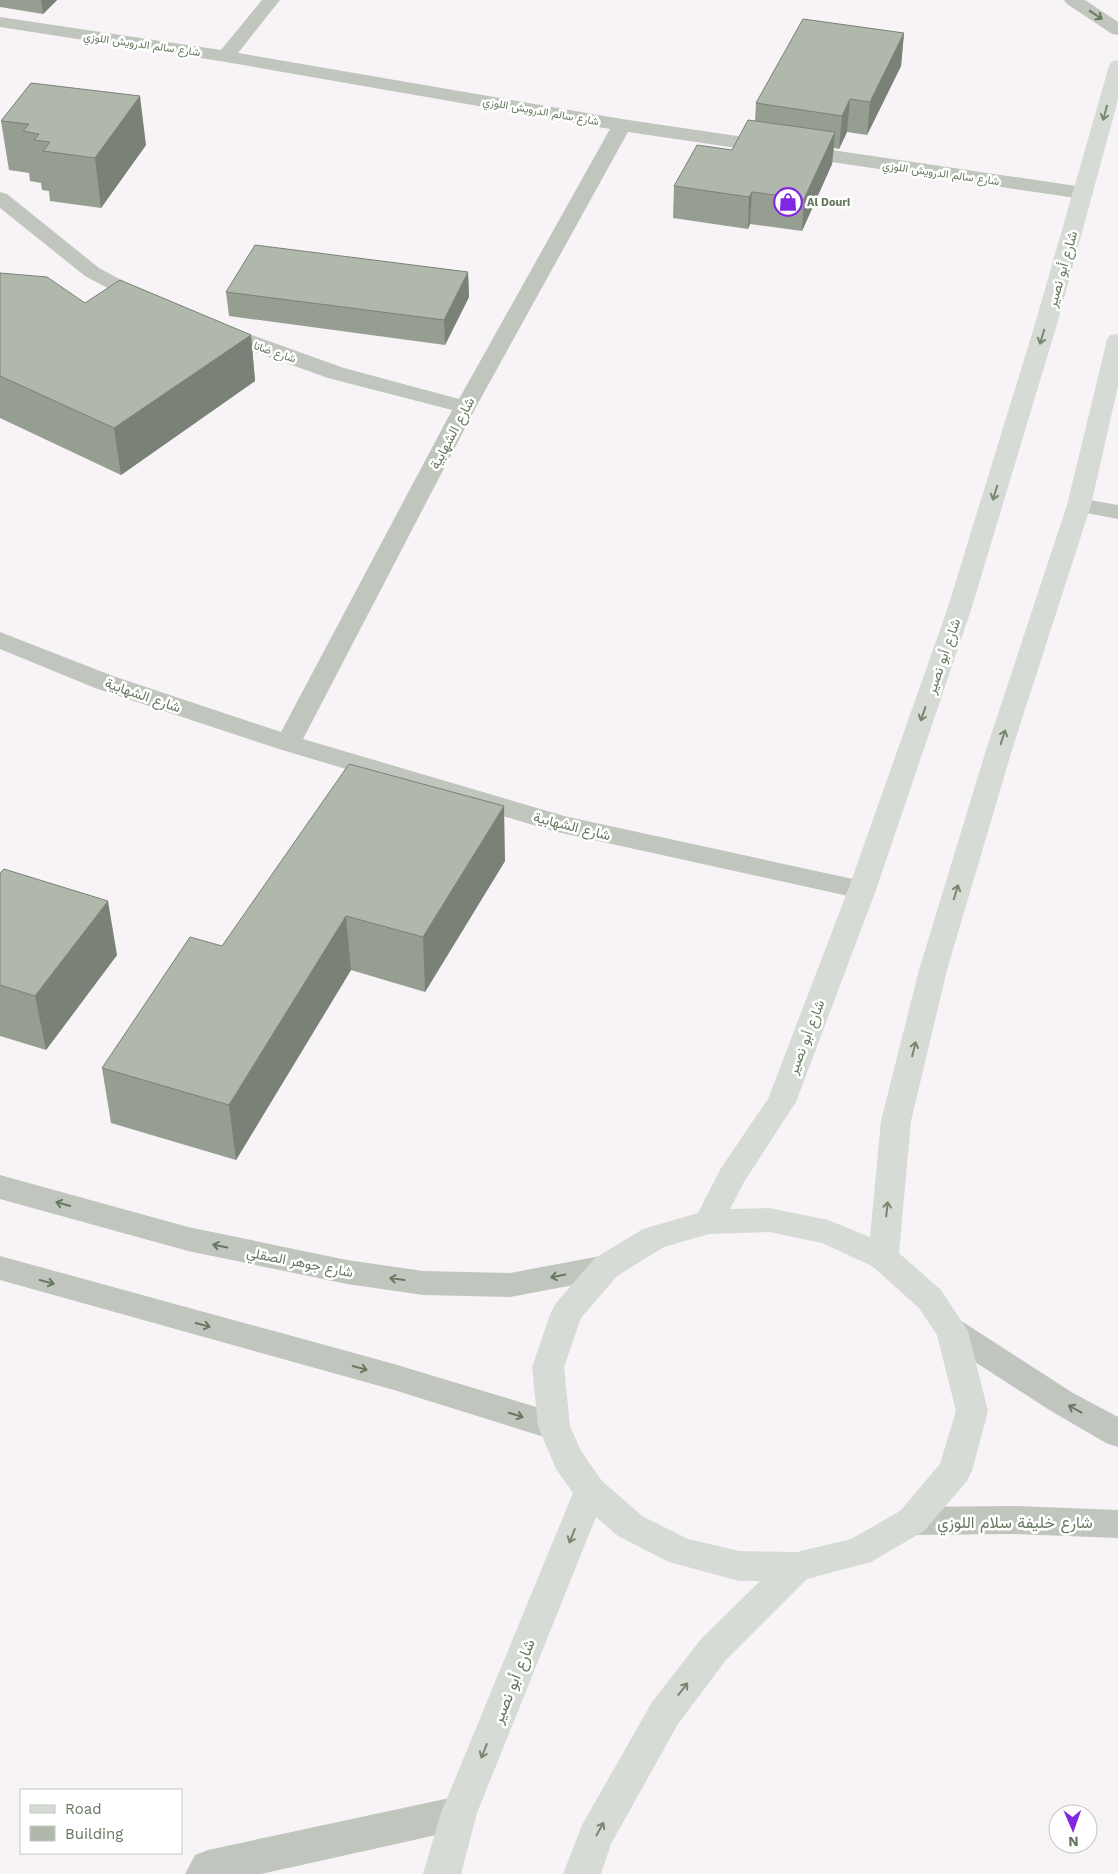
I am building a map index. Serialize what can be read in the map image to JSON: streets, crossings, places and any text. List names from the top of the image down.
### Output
{
  "streets": {
    "main road": ["شارع أبو نصير"],
    "street": [
      "شارع سالم الدرويش اللوزي",
      "شارع ضانا",
      "شارع الشهابية",
      "شارع جوهر الصقلي",
      "شارع خليفة سلام اللوزي"
    ]
  },
  "crossings": [
    ["شارع سالم الدرويش اللوزي", "شارع أبو نصير"],
    ["شارع سالم الدرويش اللوزي", "شارع الشهابية"],
    ["شارع أبو نصير", "شارع الشهابية"],
    ["شارع ضانا", "شارع الشهابية"]
  ],
  "places": {
    "shop": ["Al Douri"]
  },
  "legend": ["Road", "Building"],
  "north": "bottom"
}
